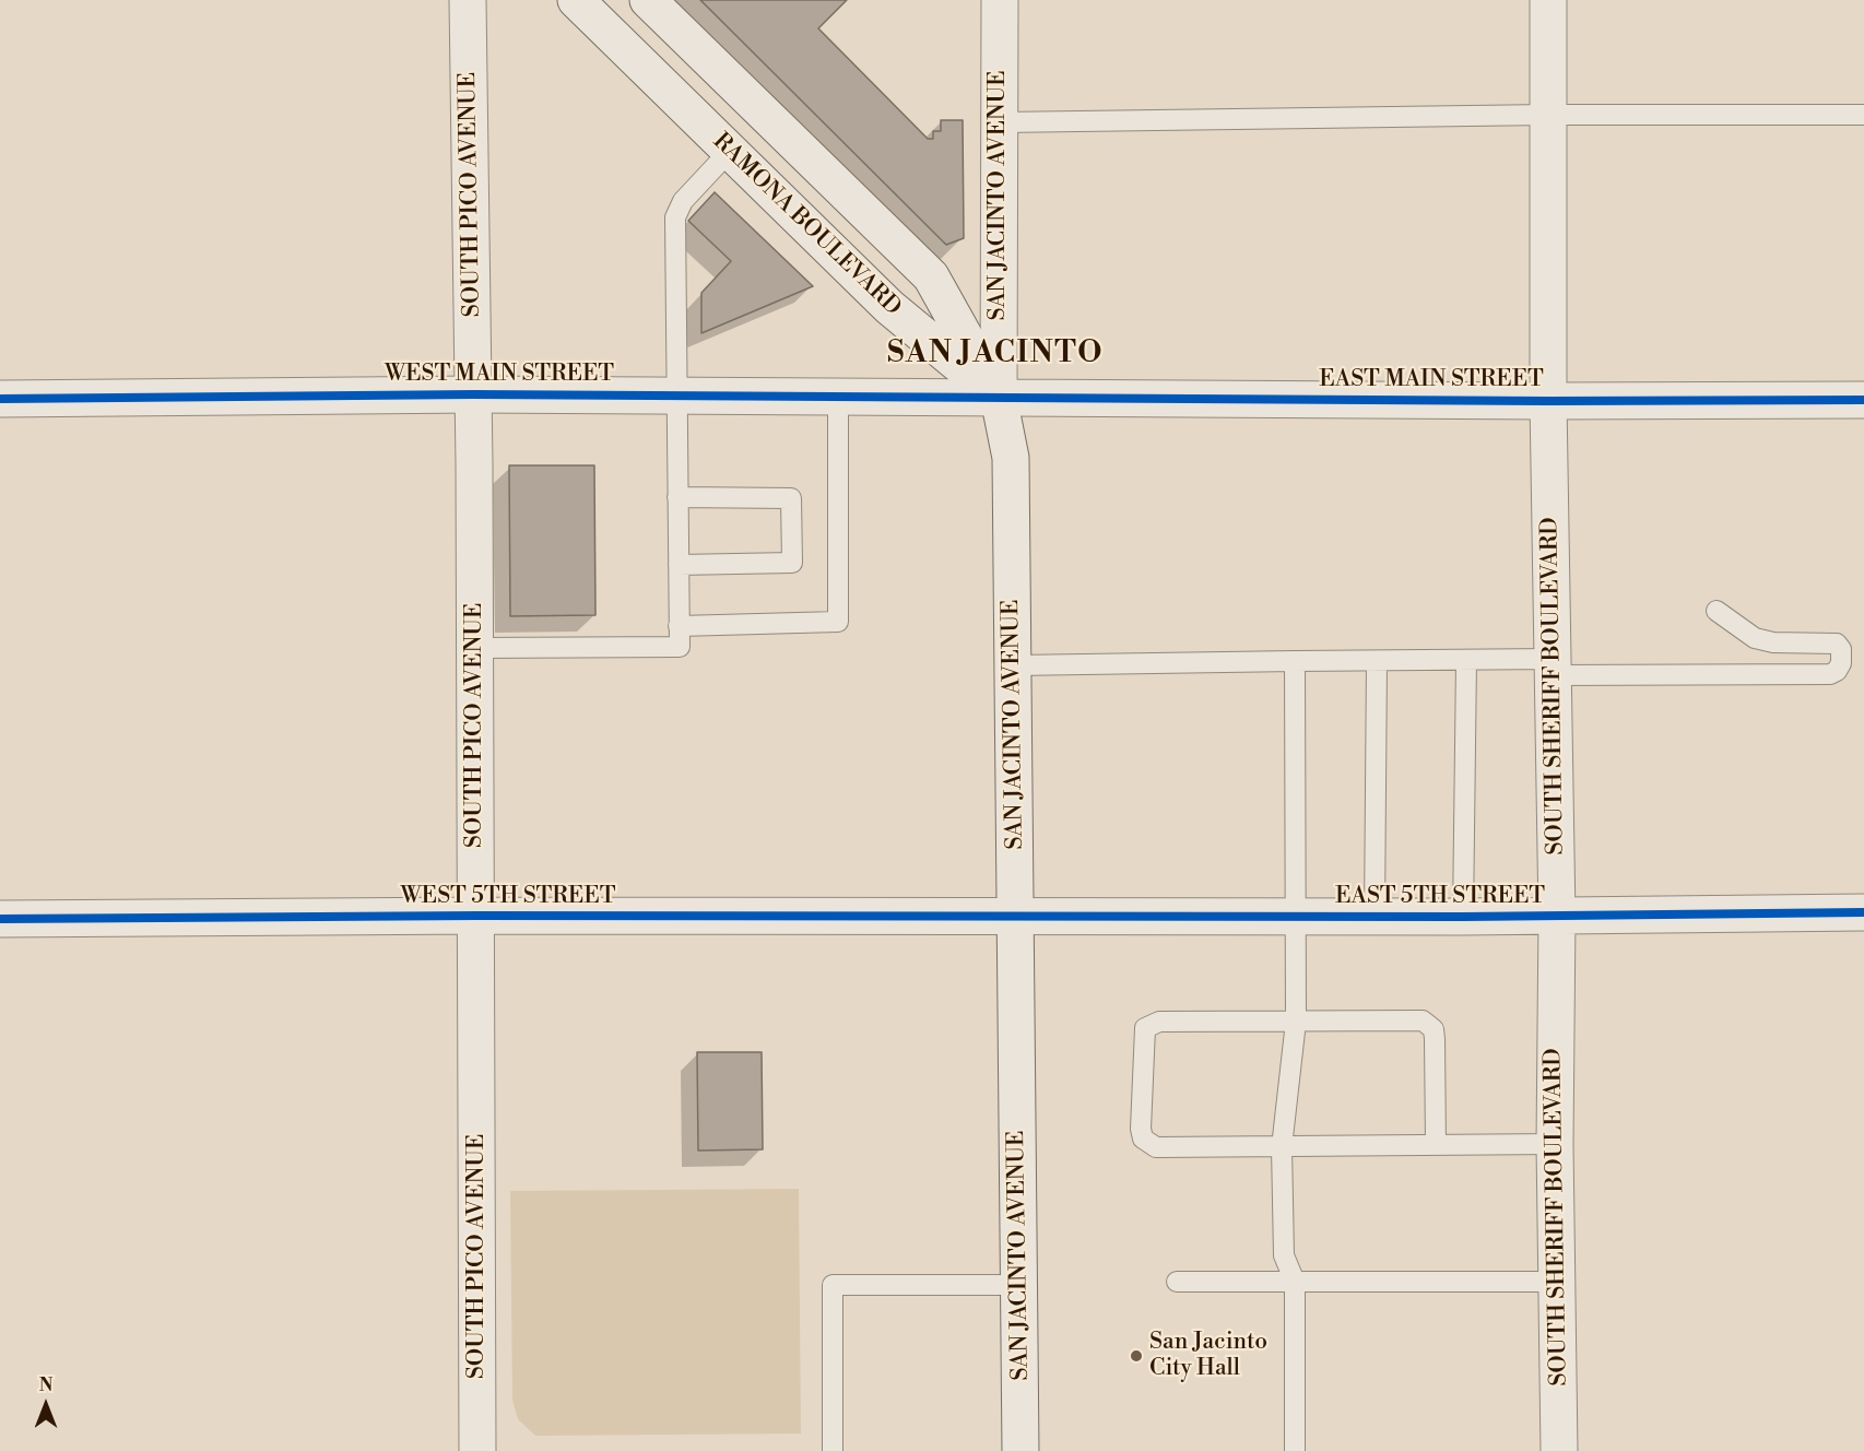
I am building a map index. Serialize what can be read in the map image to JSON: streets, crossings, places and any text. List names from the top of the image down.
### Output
{
  "streets": {
    "street": [
      "SOUTH PICO AVENUE",
      "SAN JACINTO AVENUE",
      "RAMONA BOULEVARD",
      "WEST MAIN STREET",
      "EAST MAIN STREET",
      "SOUTH SHERIFF BOULEVARD",
      "WEST 5TH STREET",
      "EAST 5TH STREET"
    ]
  },
  "crossings": [
    ["SOUTH PICO AVENUE", "WEST MAIN STREET"],
    ["SOUTH PICO AVENUE", "WEST 5TH STREET"],
    ["SAN JACINTO AVENUE", "RAMONA BOULEVARD"],
    ["SAN JACINTO AVENUE", "WEST MAIN STREET"],
    ["SAN JACINTO AVENUE", "EAST MAIN STREET"],
    ["SAN JACINTO AVENUE", "WEST 5TH STREET"],
    ["SAN JACINTO AVENUE", "EAST 5TH STREET"],
    ["RAMONA BOULEVARD", "WEST MAIN STREET"],
    ["RAMONA BOULEVARD", "EAST MAIN STREET"],
    ["WEST MAIN STREET", "EAST MAIN STREET"],
    ["EAST MAIN STREET", "SOUTH SHERIFF BOULEVARD"],
    ["SOUTH SHERIFF BOULEVARD", "EAST 5TH STREET"],
    ["WEST 5TH STREET", "EAST 5TH STREET"]
  ],
  "districts": ["SAN JACINTO"],
  "places": ["San Jacinto City Hall"],
  "north": "top"
}
